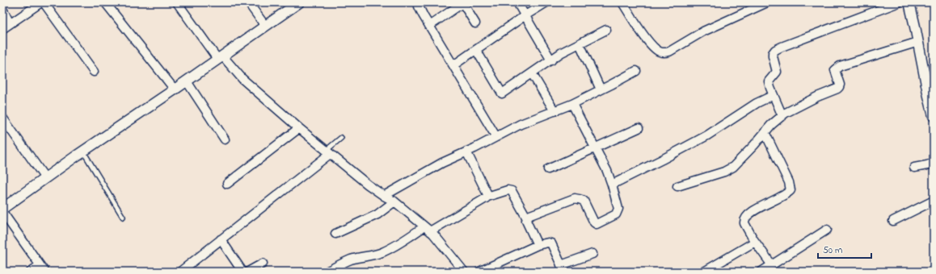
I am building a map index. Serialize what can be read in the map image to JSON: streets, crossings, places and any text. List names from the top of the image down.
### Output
{
  "scale_bar": "50 m"
}
